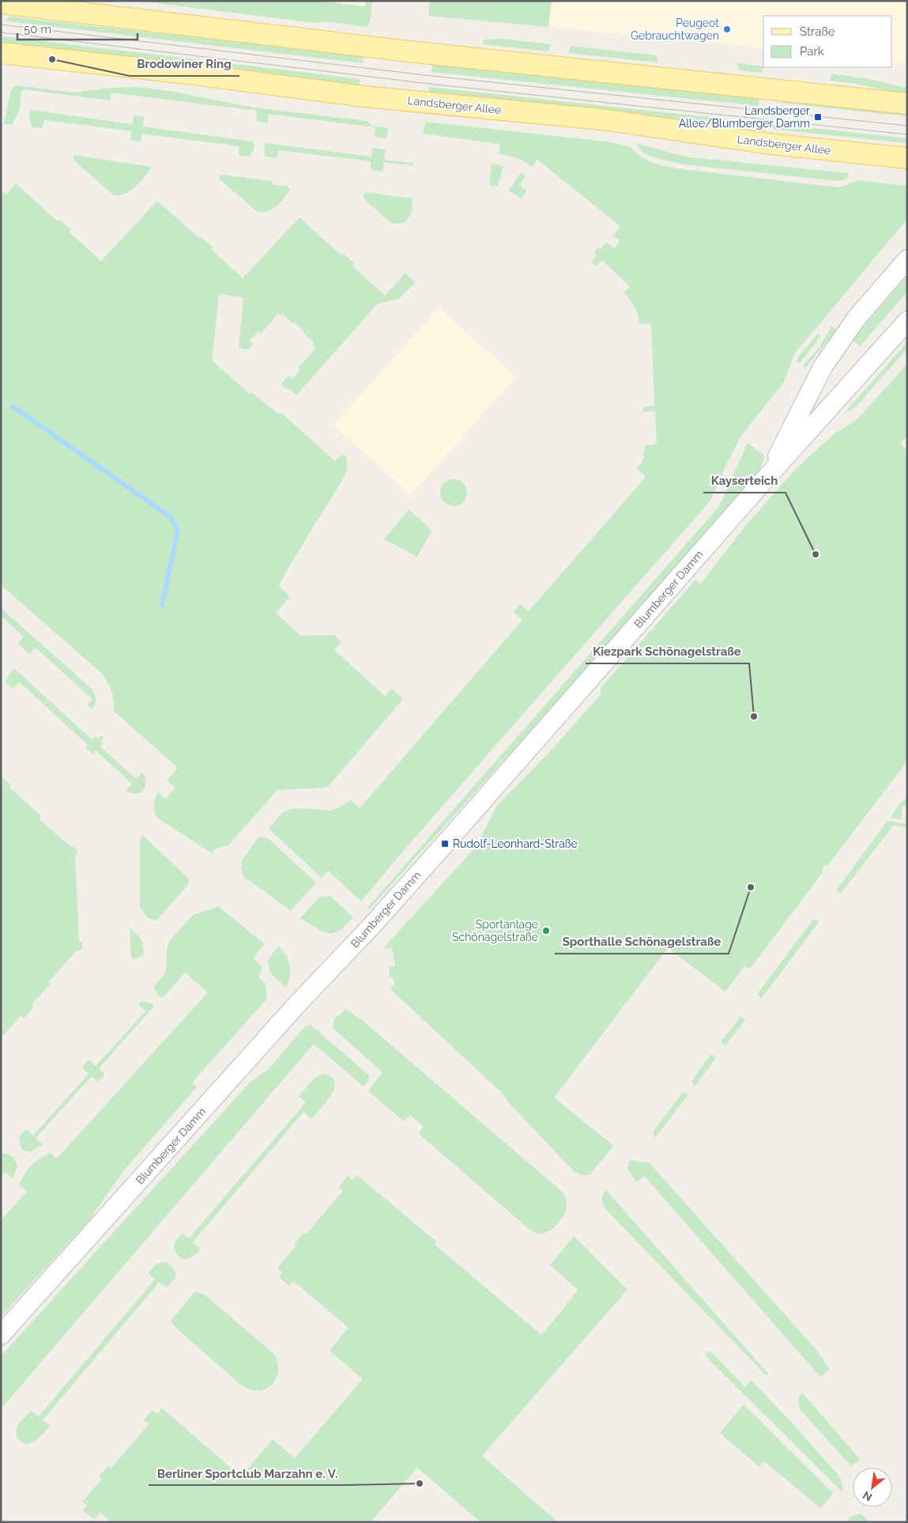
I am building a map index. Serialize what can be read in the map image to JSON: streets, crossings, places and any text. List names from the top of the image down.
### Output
{
  "streets": {
    "main road": ["Landsberger Allee", "Blumberger Damm"]
  },
  "places": {
    "other": [
      "Peugeot Gebrauchtwagen",
      "Brodowiner Ring",
      "Kayserteich",
      "Kiezpark Schönagelstraße",
      "Sporthalle Schönagelstraße",
      "Sportanlage Schönagelstraße",
      "Berliner Sportclub Marzahn e. V."
    ],
    "transit": ["Landsberger Allee/Blumberger Damm", "Rudolf-Leonhard-Straße"]
  },
  "legend": ["Straße", "Park"],
  "scale_bar": "50 m",
  "north": "bottom left"
}
